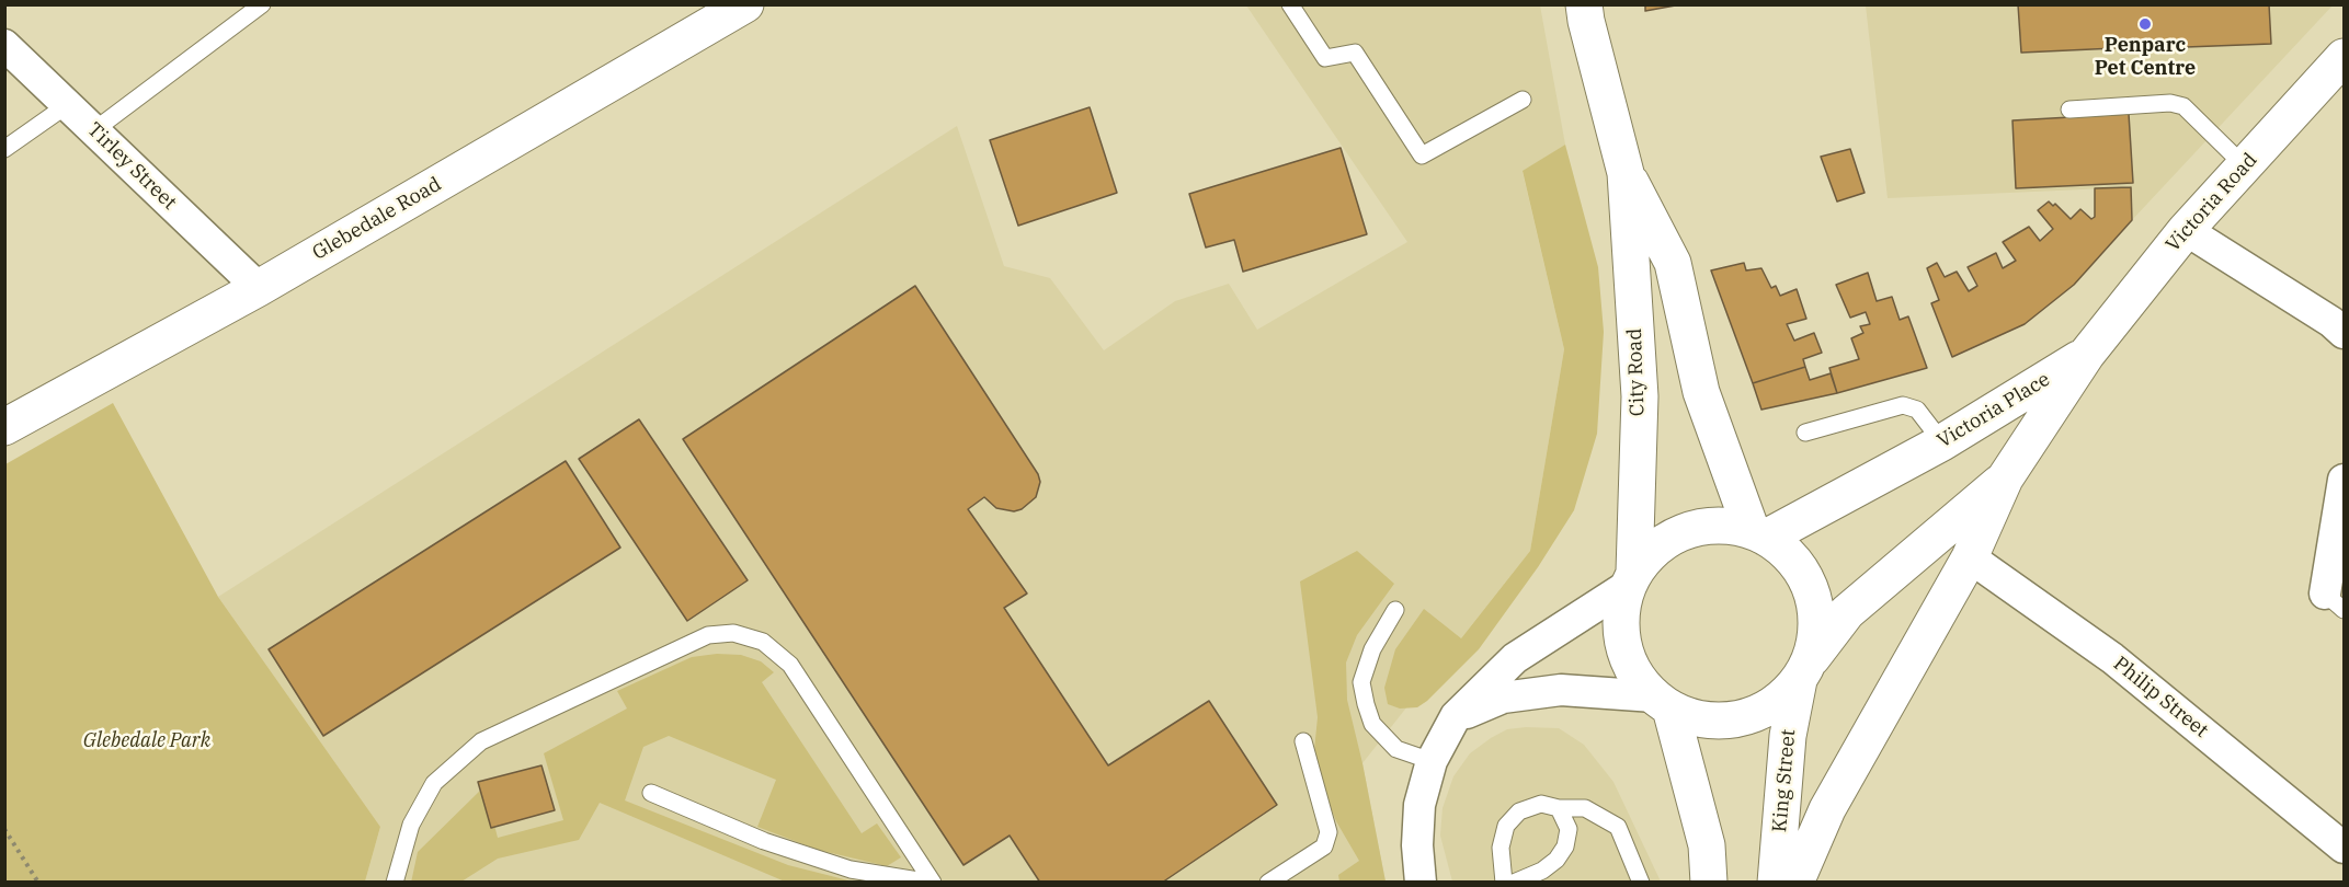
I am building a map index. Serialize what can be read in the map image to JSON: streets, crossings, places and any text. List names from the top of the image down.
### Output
{
  "streets": {
    "main road": [
      "Victoria Road",
      "Glebedale Road",
      "City Road",
      "Victoria Place",
      "King Street"
    ],
    "street": ["Tirley Street", "Philip Street"]
  },
  "crossings": [
    ["Tirley Street", "Glebedale Road"],
    ["Victoria Road", "Victoria Place"],
    ["City Road", "Victoria Place"],
    ["City Road", "King Street"],
    ["Victoria Place", "Philip Street"],
    ["Victoria Place", "King Street"]
  ],
  "parks": ["Glebedale Park"],
  "places": ["Penparc Pet Centre"]
}
